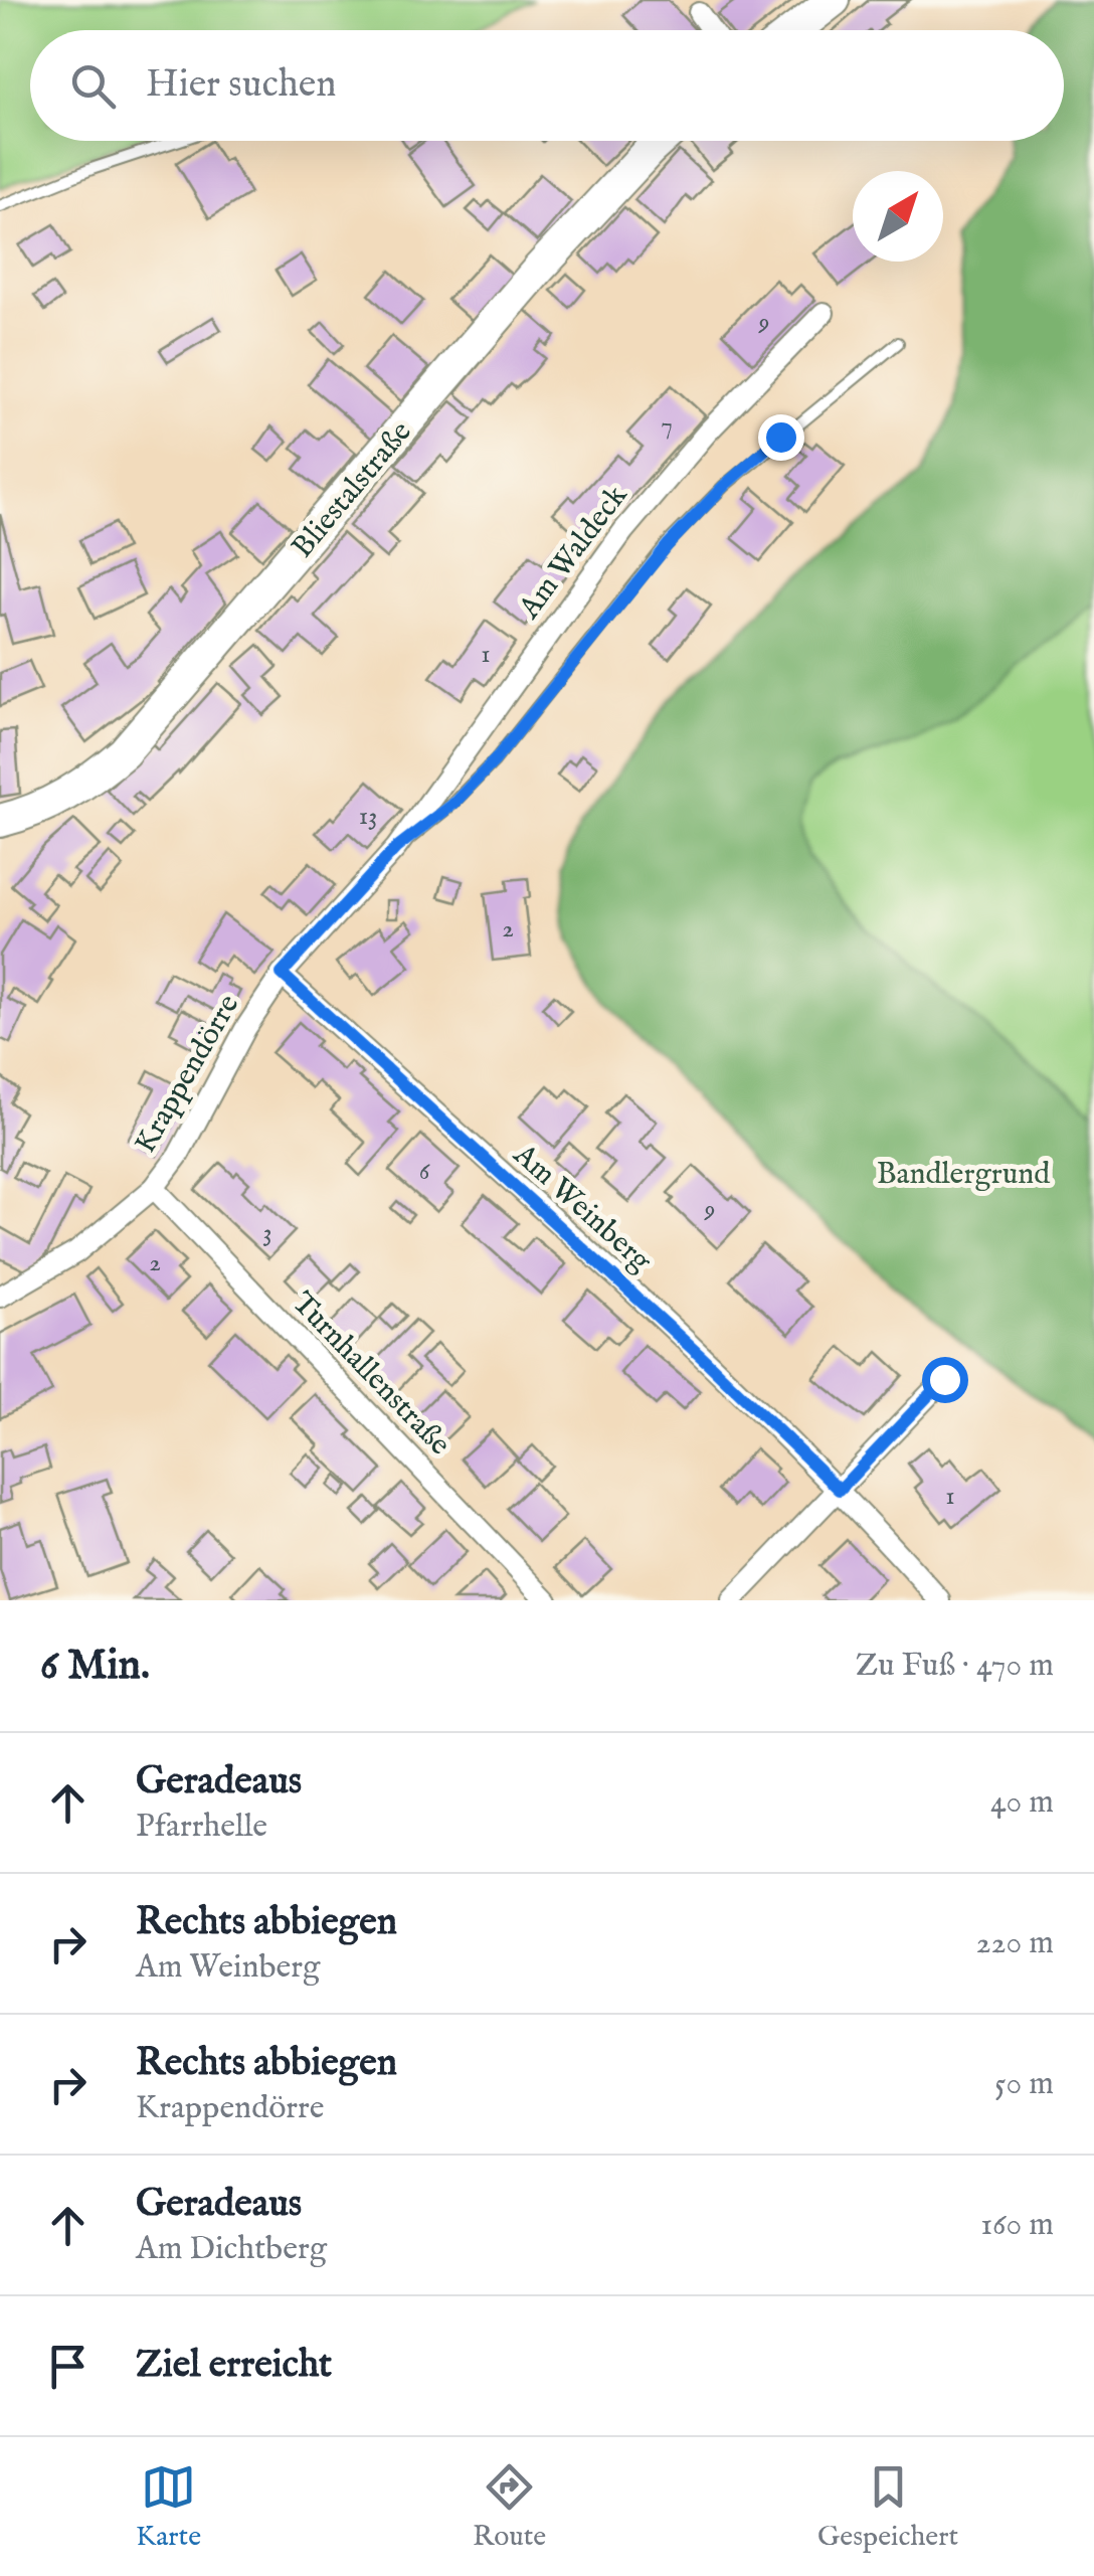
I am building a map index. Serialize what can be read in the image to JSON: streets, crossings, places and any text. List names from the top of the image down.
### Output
{
  "streets": {
    "main road": ["Bliestalstraße"],
    "street": [
      "Am Waldeck",
      "Krappendörre",
      "Am Weinberg",
      "Turnhallenstraße"
    ]
  },
  "crossings": [
    ["Am Waldeck", "Krappendörre"],
    ["Krappendörre", "Am Weinberg"],
    ["Krappendörre", "Turnhallenstraße"]
  ],
  "parks": ["Bandlergrund"],
  "house_numbers": [
    "9",
    "7",
    "1",
    "13",
    "2",
    "6",
    "9",
    "3",
    "2",
    "1"
  ],
  "north": "top right",
  "page": {
    "search": "Hier suchen",
    "heading": ["6 Min.", "Zu Fuß · 470 m"],
    "list": [
      ["Geradeaus", "Pfarrhelle", "40 m"],
      ["Rechts abbiegen", "Am Weinberg", "220 m"],
      ["Rechts abbiegen", "Krappendörre", "50 m"],
      ["Geradeaus", "Am Dichtberg", "160 m"],
      "Ziel erreicht"
    ],
    "nav": ["Karte", "Route", "Gespeichert"]
  }
}
